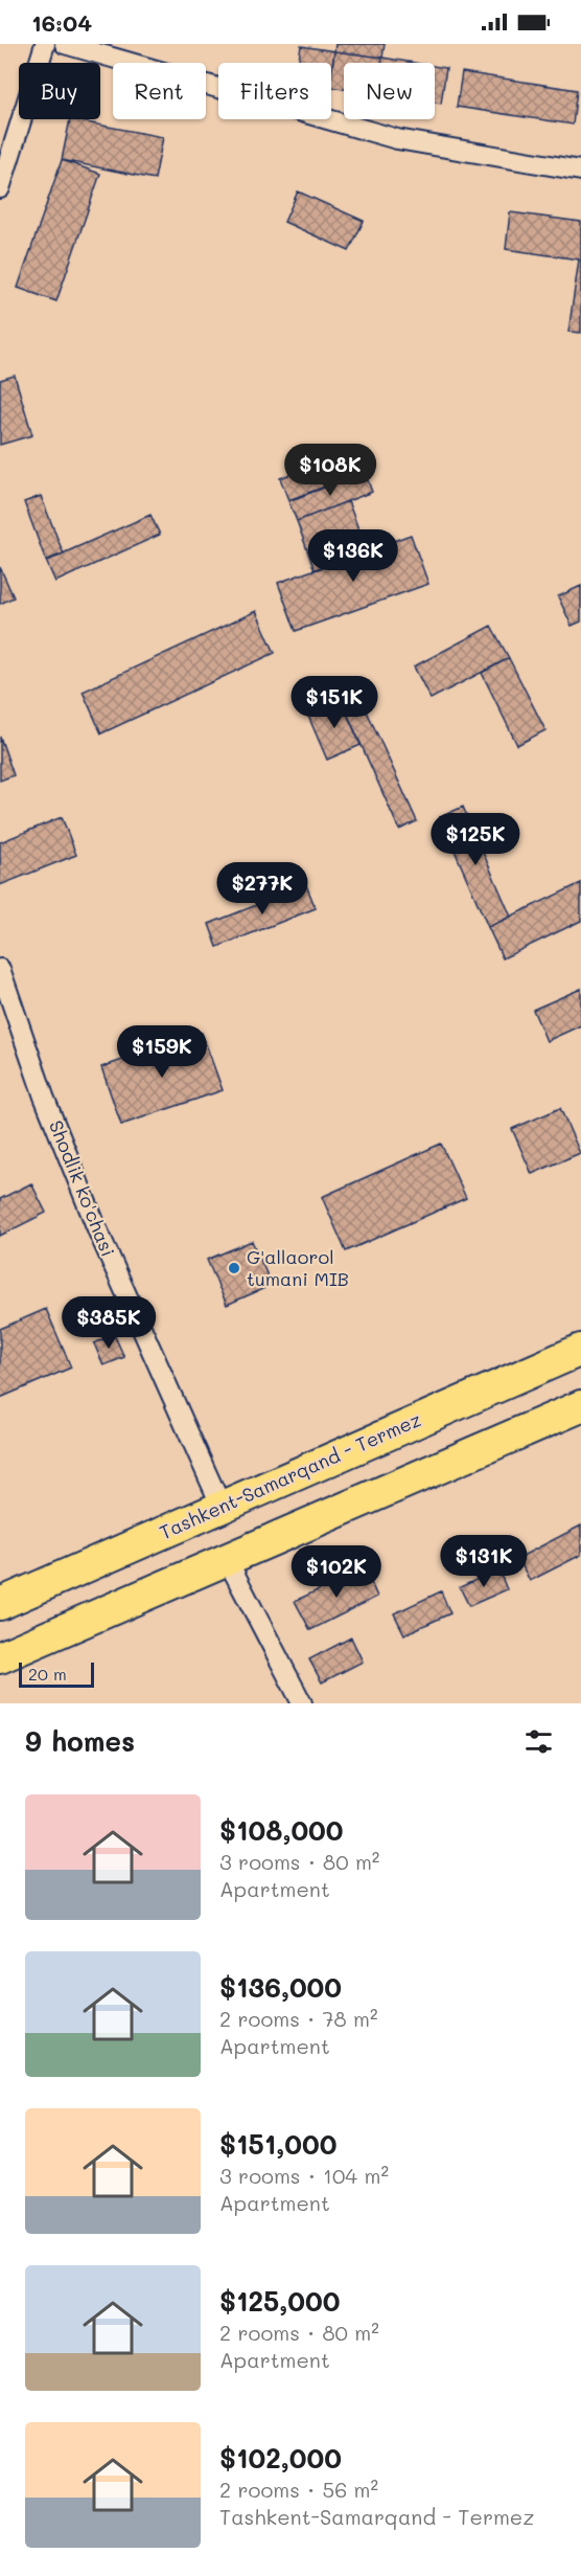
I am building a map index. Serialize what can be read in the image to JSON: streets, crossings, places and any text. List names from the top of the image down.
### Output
{
  "streets": {
    "highway": ["Tashkent-Samarqand - Termez"],
    "street": ["Shodlik ko'chasi"]
  },
  "crossings": [
    ["Shodlik ko'chasi", "Tashkent-Samarqand - Termez"]
  ],
  "places": ["G'allaorol tumani MIB"],
  "scale_bar": "20 m",
  "page": {
    "status": "16:04",
    "chip": [
      "Buy",
      "Rent",
      "Filters",
      "New"
    ],
    "price": [
      "$108K",
      "$136K",
      "$151K",
      "$125K",
      "$277K",
      "$159K",
      "$385K",
      "$131K",
      "$102K"
    ],
    "scale": "20 m",
    "heading": "9 homes",
    "list": [
      {
        "name": "$108,000",
        "note": "3 rooms · 80 m² · Apartment"
      },
      {
        "name": "$136,000",
        "note": "2 rooms · 78 m² · Apartment"
      },
      {
        "name": "$151,000",
        "note": "3 rooms · 104 m² · Apartment"
      },
      {
        "name": "$125,000",
        "note": "2 rooms · 80 m² · Apartment"
      },
      {
        "name": "$102,000",
        "note": "2 rooms · 56 m² · Tashkent-Samarqand - Termez"
      }
    ]
  }
}
